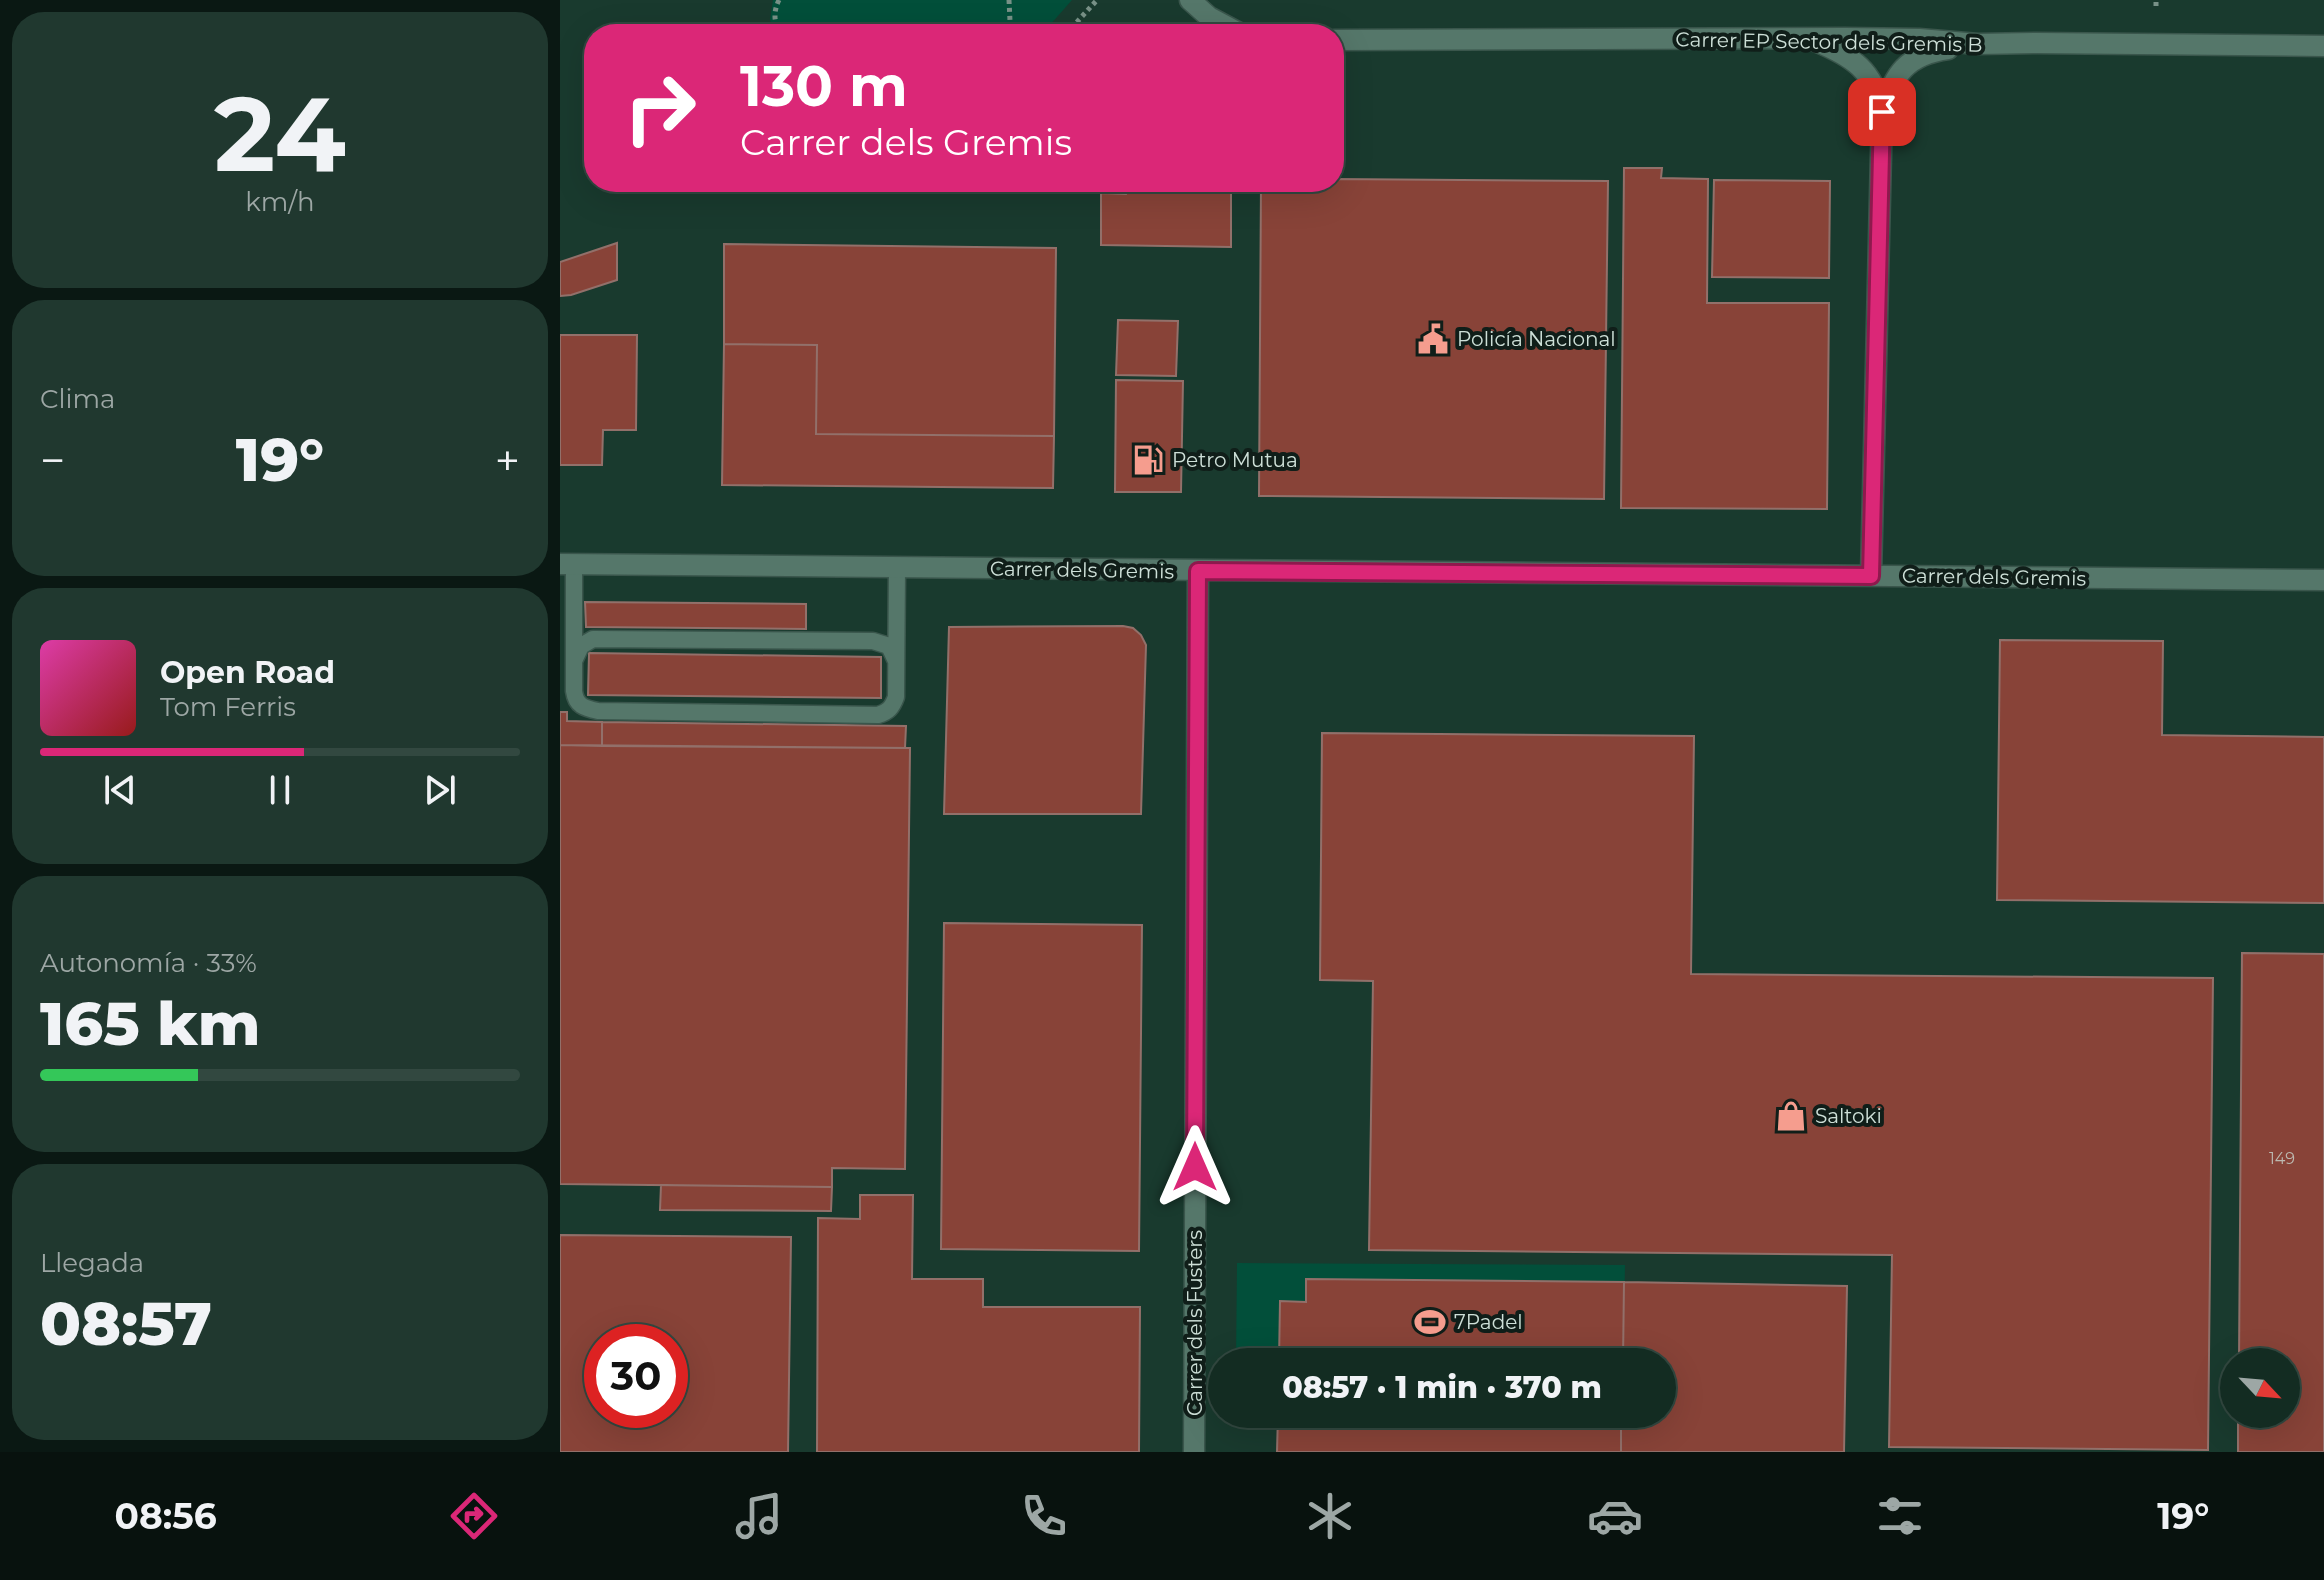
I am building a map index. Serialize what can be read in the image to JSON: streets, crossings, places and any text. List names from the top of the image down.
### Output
{
  "streets": {
    "street": ["Carrer EP Sector dels Gremis B", "Carrer dels Gremis", "Carrer dels Fusters"]
  },
  "crossings": [
    ["Carrer dels Gremis", "Carrer dels Fusters"]
  ],
  "places": {
    "public building": ["Policía Nacional"],
    "fuel station": ["Petro Mutua"],
    "shop": ["Saltoki"],
    "sports": ["7Padel"]
  },
  "house_numbers": ["149"],
  "north": "bottom right",
  "page": {
    "tile": [
      ["24", "km/h"],
      "Clima",
      ["Autonomía · 33%", "165 km"],
      ["Llegada", "08:57"]
    ],
    "turn": ["130 m", "Carrer dels Gremis"],
    "heat": ["−", "19°", "+"],
    "song": ["Open Road", "Tom Ferris"],
    "limit": "30",
    "trip": "08:57 · 1 min · 370 m",
    "tabs": ["08:56", "19°"]
  }
}
